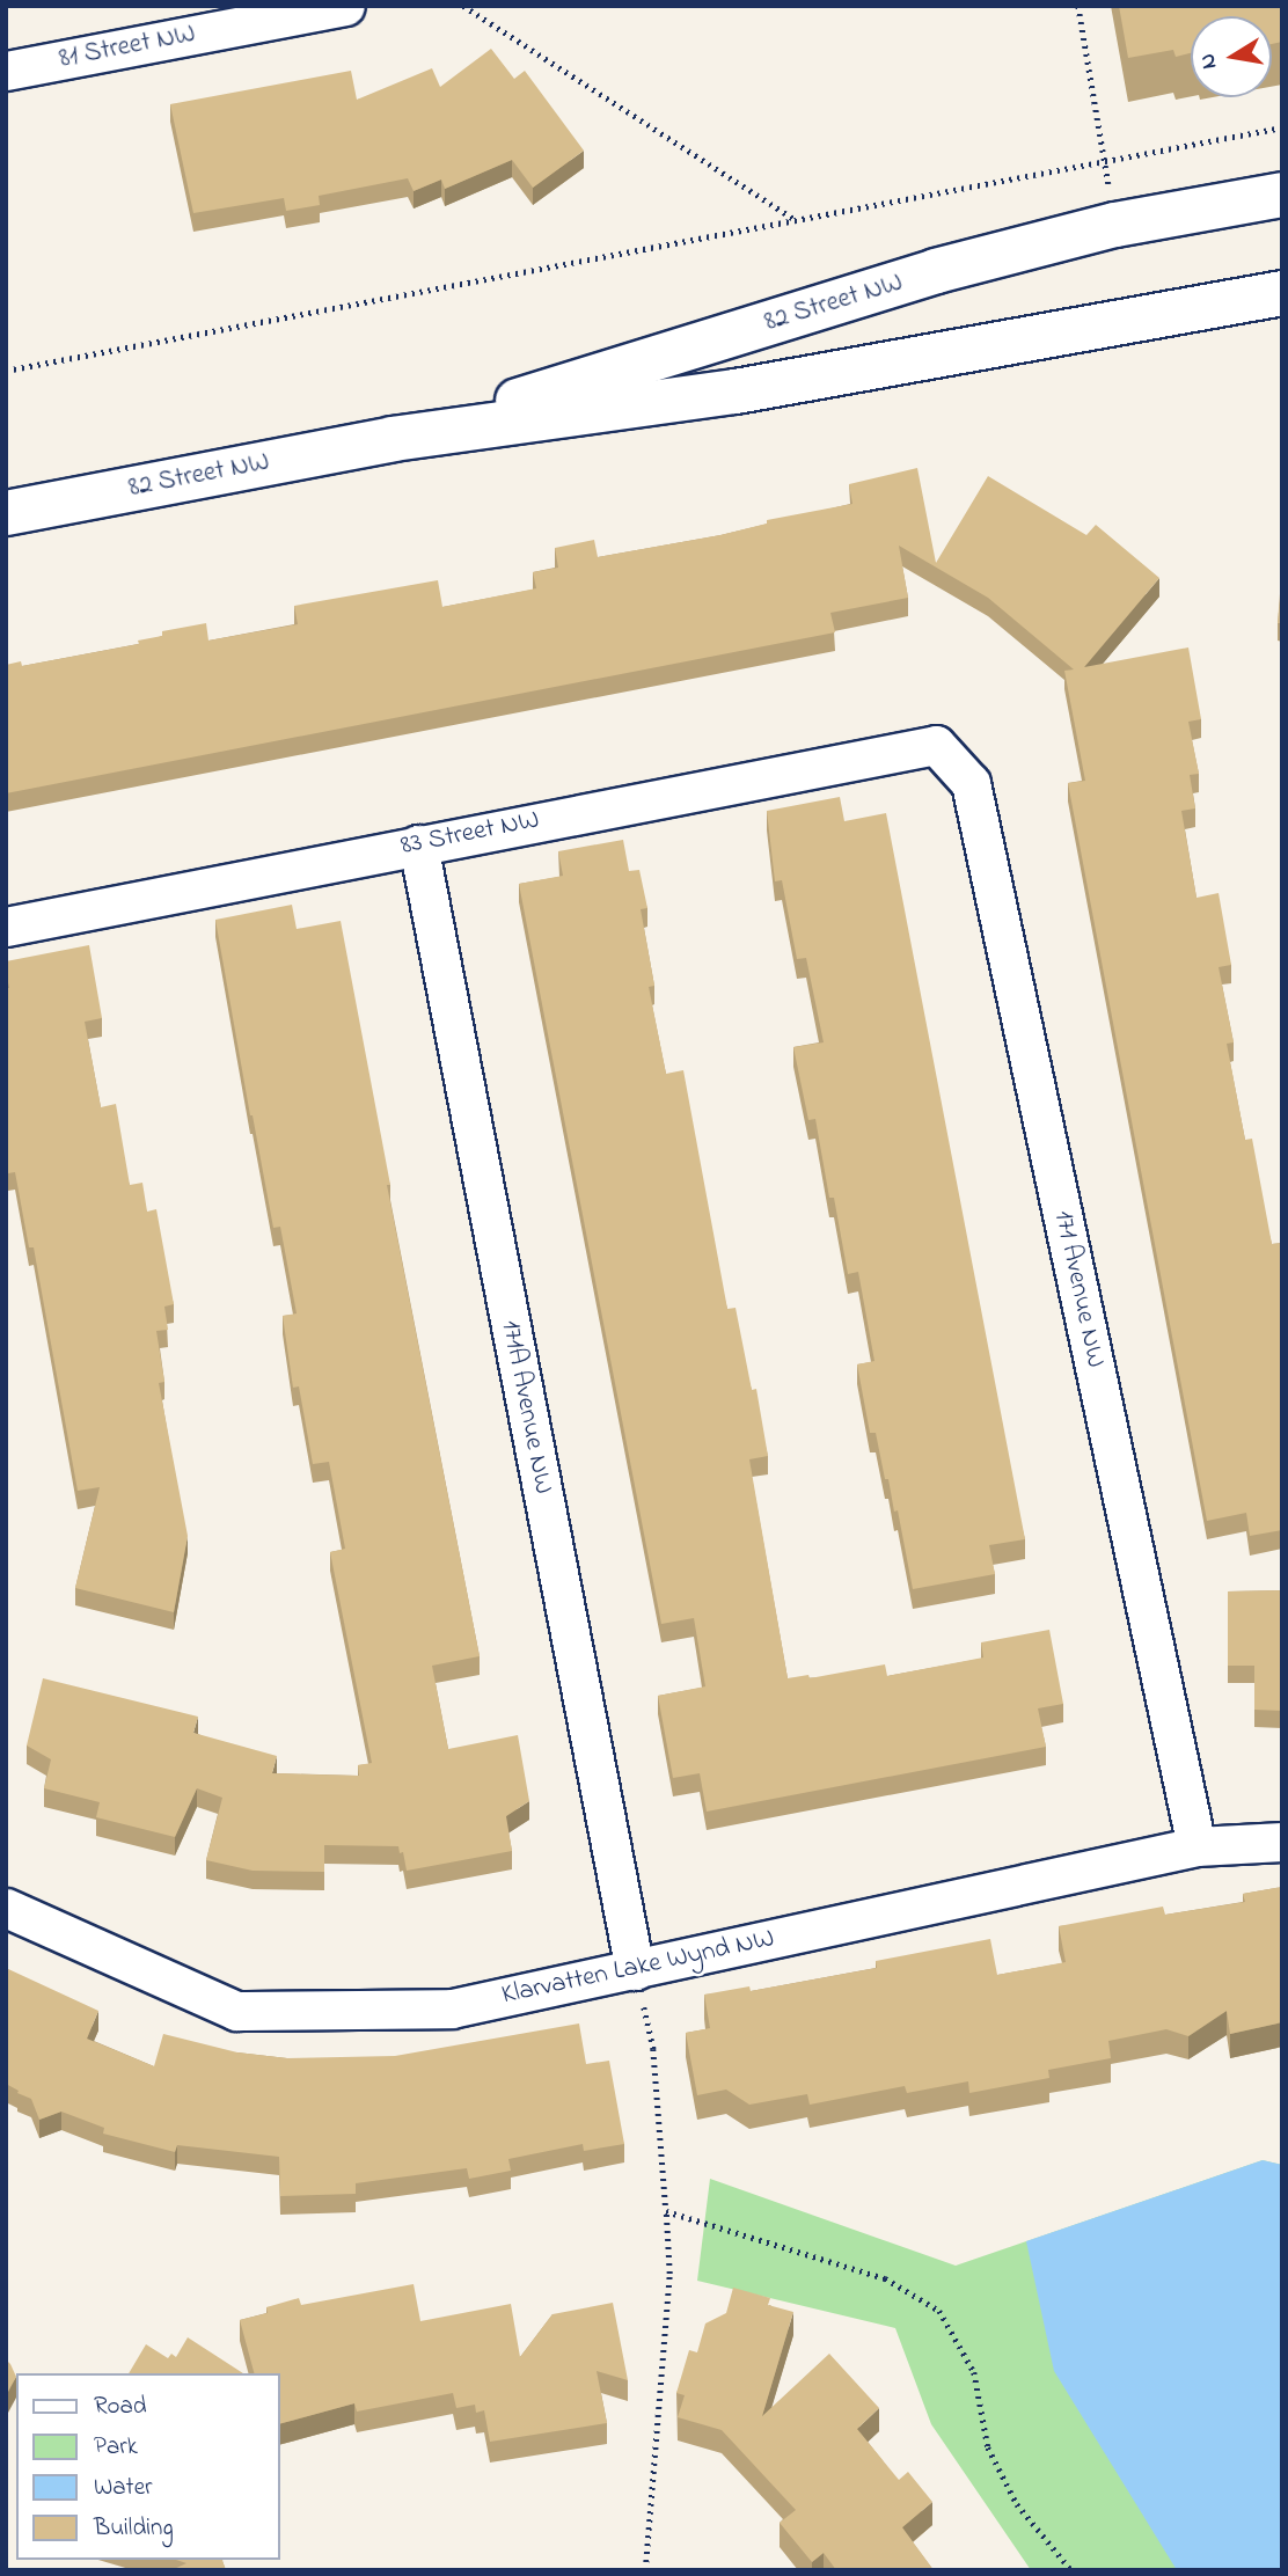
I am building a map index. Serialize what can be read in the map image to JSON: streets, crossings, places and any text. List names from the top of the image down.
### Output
{
  "streets": {
    "main road": ["82 Street NW"],
    "street": [
      "81 Street NW",
      "83 Street NW",
      "171 Avenue NW",
      "171A Avenue NW",
      "Klarvatten Lake Wynd NW"
    ]
  },
  "crossings": [
    ["83 Street NW", "171 Avenue NW"],
    ["83 Street NW", "171A Avenue NW"],
    ["171 Avenue NW", "Klarvatten Lake Wynd NW"],
    ["171A Avenue NW", "Klarvatten Lake Wynd NW"]
  ],
  "legend": [
    "Road",
    "Park",
    "Water",
    "Building"
  ],
  "north": "left"
}
